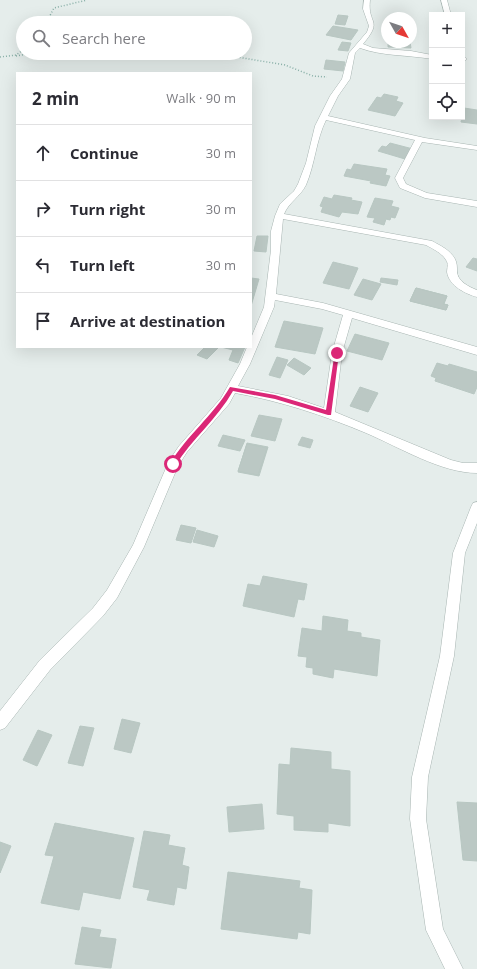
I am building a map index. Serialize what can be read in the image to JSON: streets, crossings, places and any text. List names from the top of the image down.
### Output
{
  "north": "bottom right",
  "page": {
    "map_buttons": ["+", "−"],
    "search": "Search here",
    "heading": ["2 min", "Walk · 90 m"],
    "list": [
      ["Continue", "30 m"],
      ["Turn right", "30 m"],
      ["Turn left", "30 m"],
      "Arrive at destination"
    ]
  }
}
